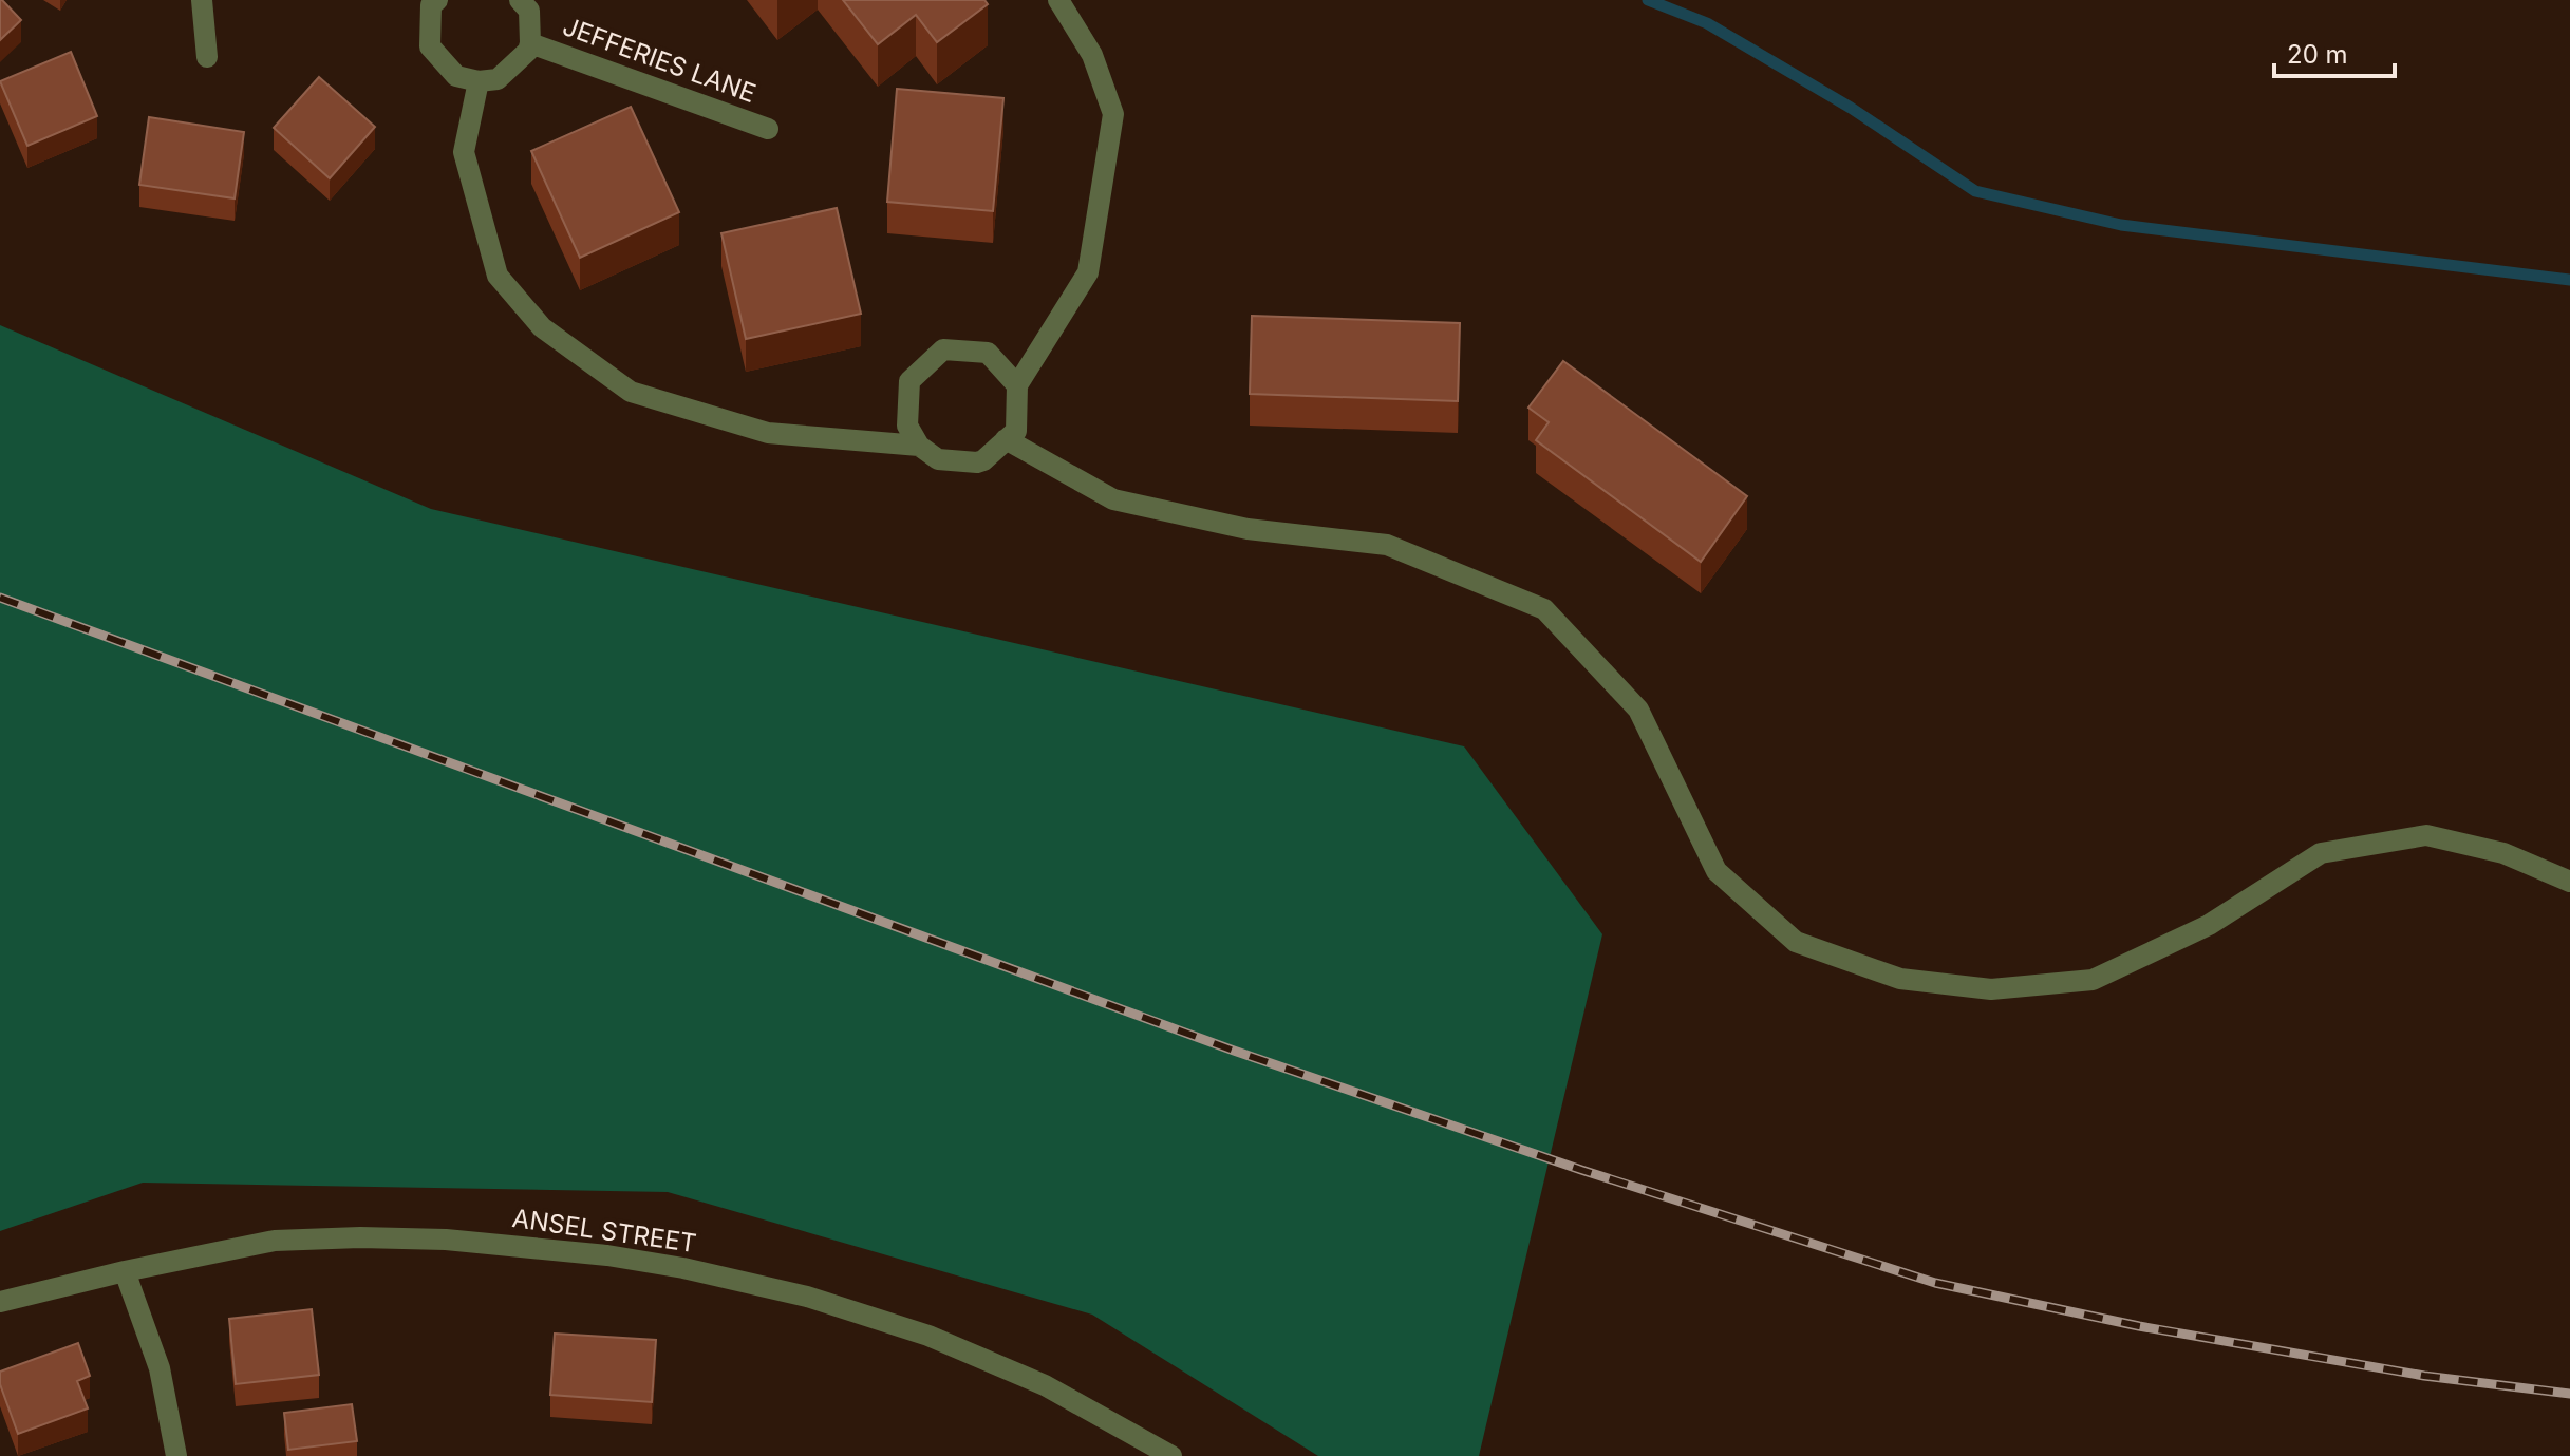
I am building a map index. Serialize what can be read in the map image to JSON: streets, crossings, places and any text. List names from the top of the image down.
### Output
{
  "streets": {
    "street": ["JEFFERIES LANE", "ANSEL STREET"]
  },
  "scale_bar": "20 m"
}
